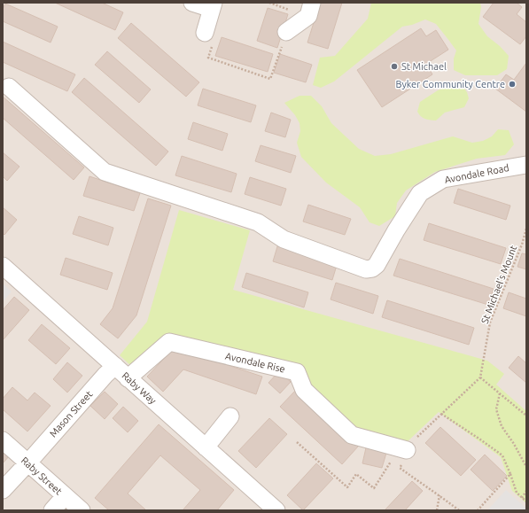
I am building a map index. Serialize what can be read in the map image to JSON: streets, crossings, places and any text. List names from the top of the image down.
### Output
{
  "streets": {
    "street": [
      "Avondale Road",
      "Avondale Rise",
      "Raby Way",
      "Mason Street",
      "Raby Street"
    ],
    "path": ["St Michael's Mount"]
  },
  "crossings": [
    ["Avondale Rise", "Raby Way"],
    ["Raby Way", "Mason Street"],
    ["Mason Street", "Raby Street"]
  ],
  "places": ["St Michael", "Byker Community Centre"]
}
